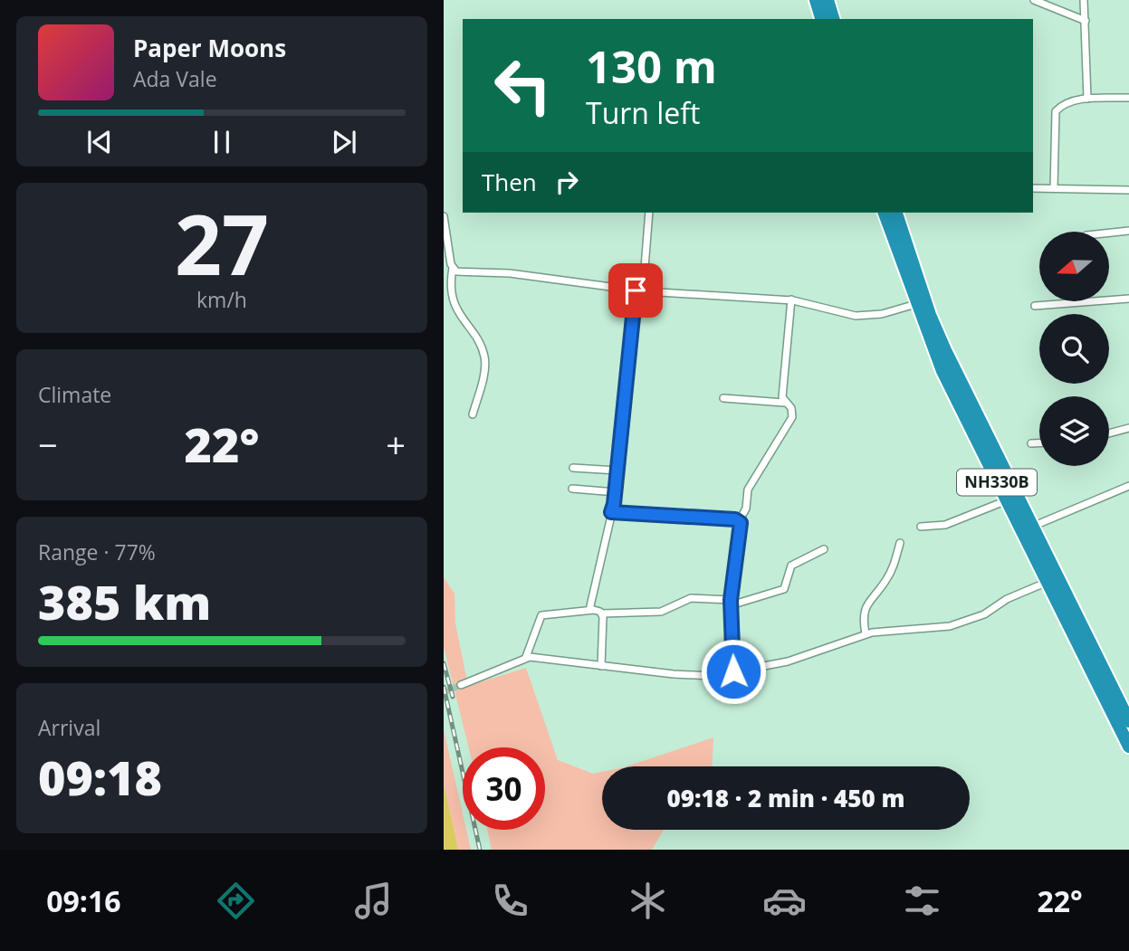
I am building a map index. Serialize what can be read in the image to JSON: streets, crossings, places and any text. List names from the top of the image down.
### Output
{
  "streets": {
    "highway": ["NH330B"]
  },
  "north": "left",
  "page": {
    "turn": ["130 m", "Turn left"],
    "song": ["Paper Moons", "Ada Vale"],
    "then": "Then",
    "tile": [
      ["27", "km/h"],
      "Climate",
      ["Range · 77%", "385 km"],
      ["Arrival", "09:18"]
    ],
    "heat": ["−", "22°", "+"],
    "limit": "30",
    "trip": "09:18 · 2 min · 450 m",
    "tabs": ["09:16", "22°"]
  }
}
